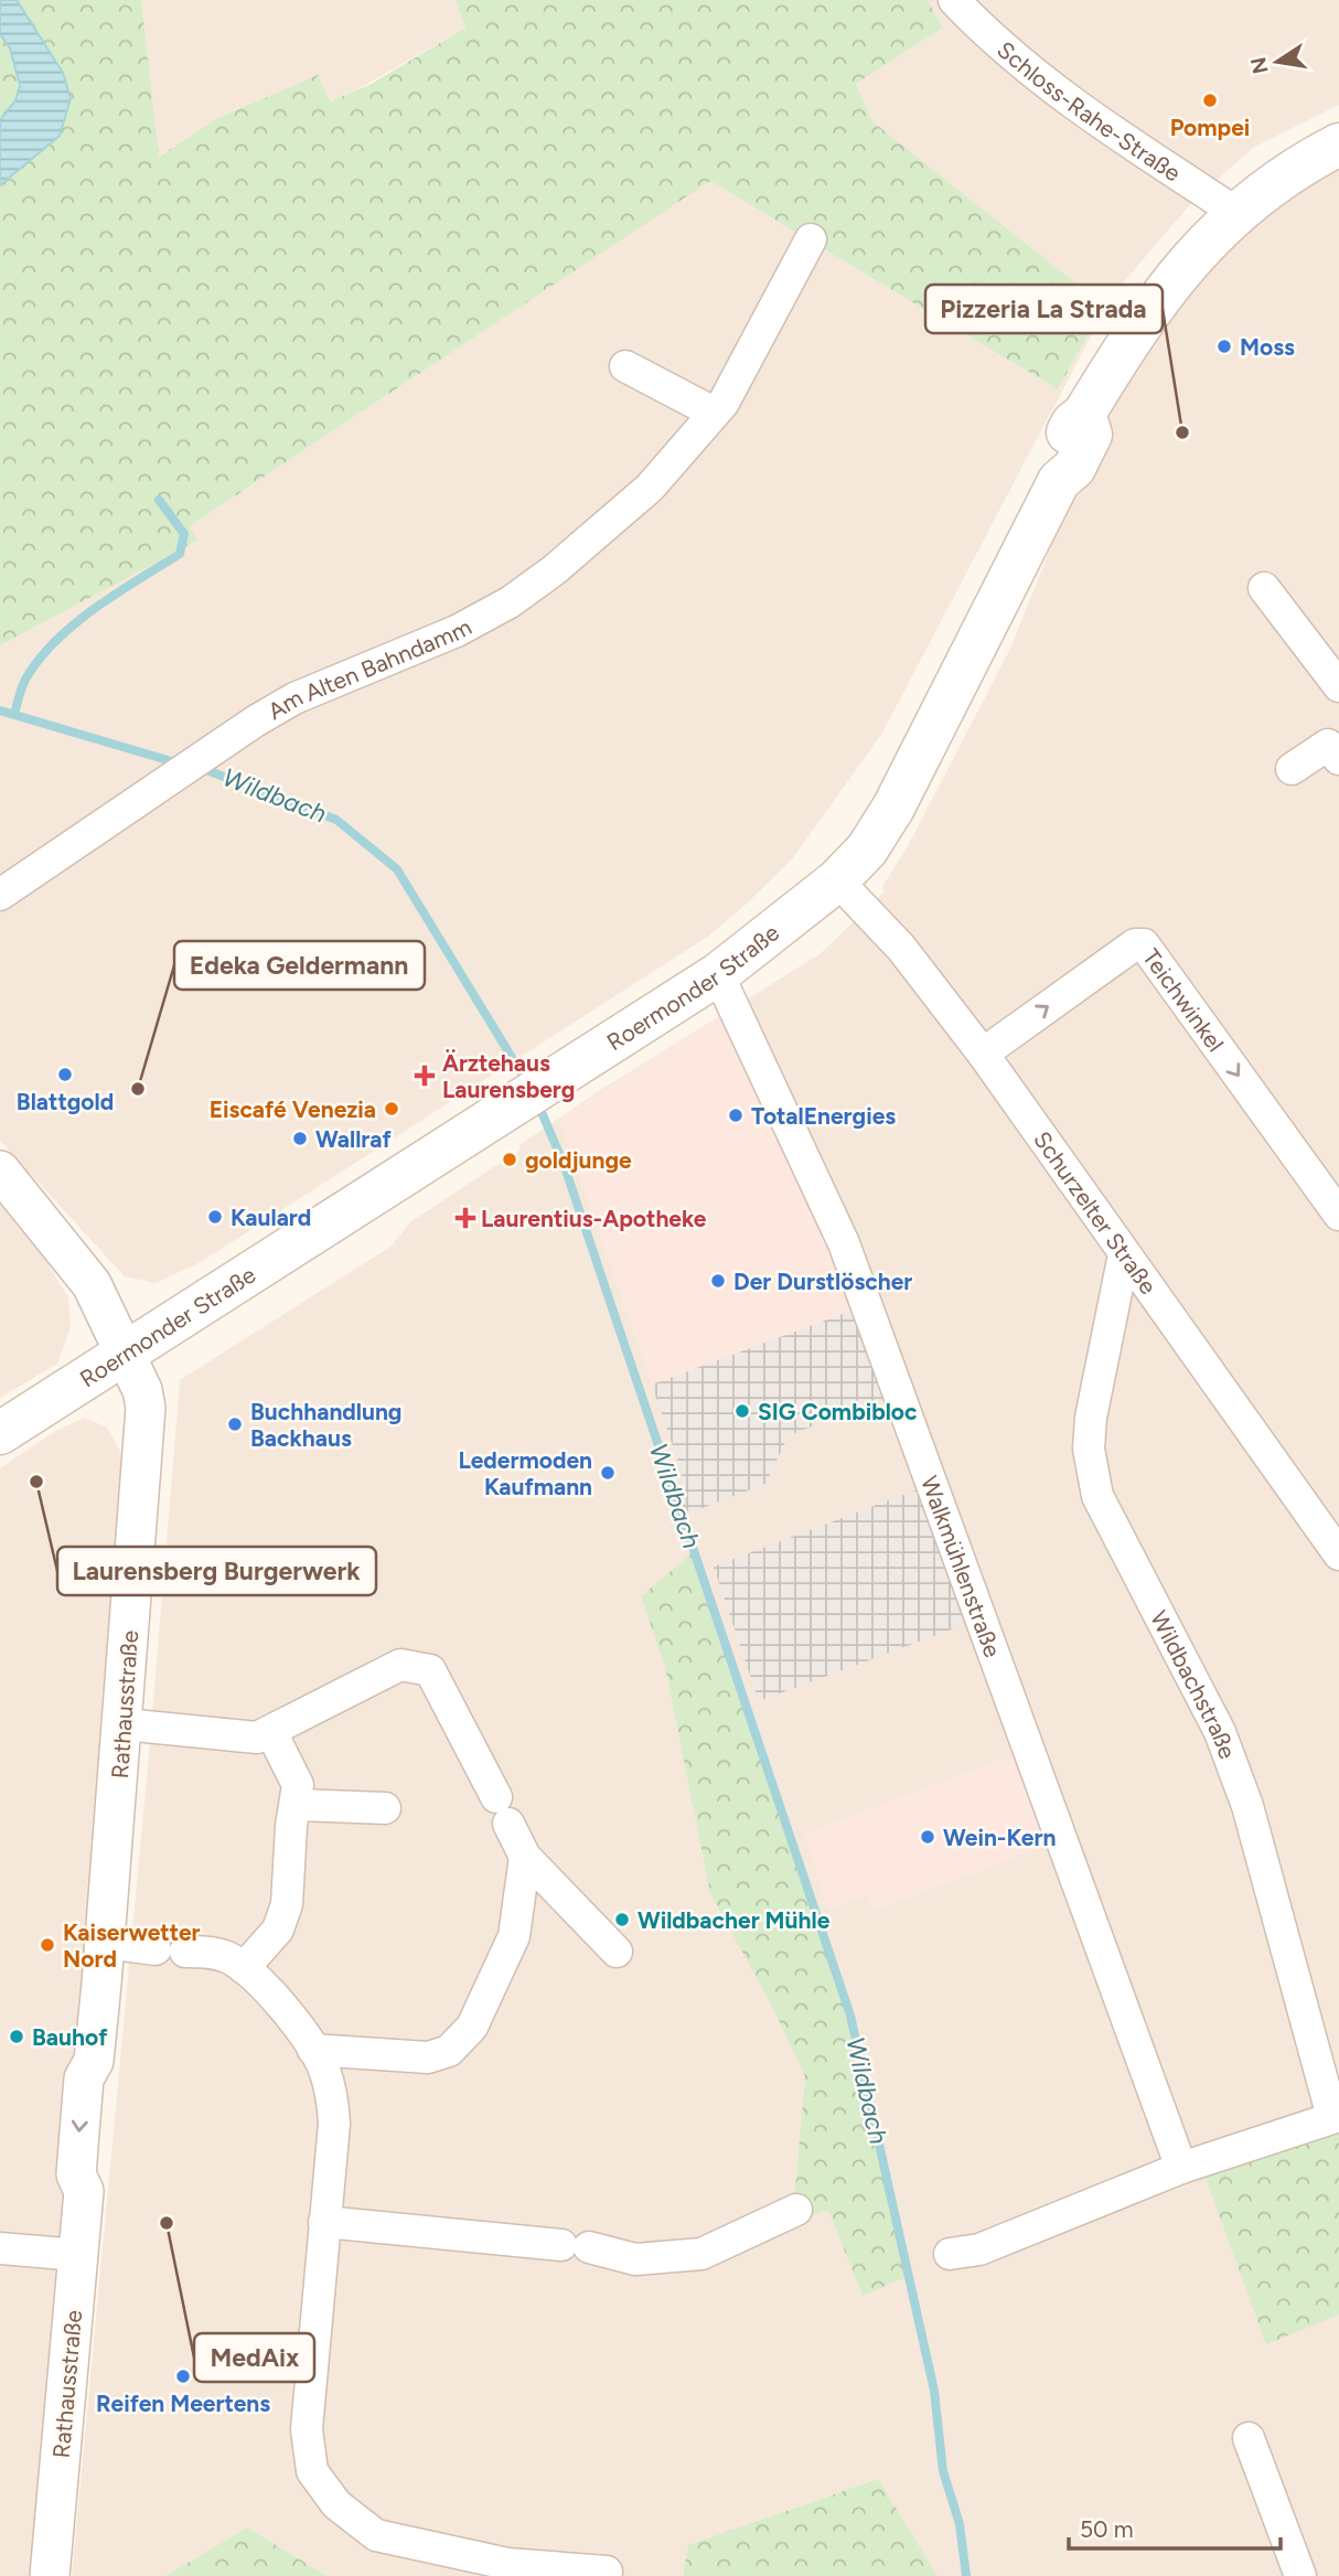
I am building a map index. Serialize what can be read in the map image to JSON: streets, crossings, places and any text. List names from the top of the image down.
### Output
{
  "streets": {
    "main road": ["Roermonder Straße"],
    "street": [
      "Schloss-Rahe-Straße",
      "Am Alten Bahndamm",
      "Teichwinkel",
      "Schurzelter Straße",
      "Walkmühlenstraße",
      "Wildbachstraße",
      "Rathausstraße"
    ]
  },
  "crossings": [
    ["Schloss-Rahe-Straße", "Roermonder Straße"],
    ["Roermonder Straße", "Schurzelter Straße"],
    ["Roermonder Straße", "Walkmühlenstraße"],
    ["Roermonder Straße", "Rathausstraße"],
    ["Teichwinkel", "Schurzelter Straße"],
    ["Schurzelter Straße", "Wildbachstraße"],
    ["Walkmühlenstraße", "Wildbachstraße"]
  ],
  "water": ["Wildbach"],
  "places": {
    "other": [
      "Pompei",
      "Moss",
      "Pizzeria La Strada",
      "Blattgold",
      "Edeka Geldermann",
      "Eiscafé Venezia",
      "TotalEnergies",
      "Wallraf",
      "goldjunge",
      "Kaulard",
      "Der Durstlöscher",
      "SIG Combibloc",
      "Buchhandlung Backhaus",
      "Ledermoden Kaufmann",
      "Laurensberg Burgerwerk",
      "Wein-Kern",
      "Wildbacher Mühle",
      "Kaiserwetter Nord",
      "Bauhof",
      "MedAix",
      "Reifen Meertens"
    ],
    "health": ["Ärztehaus Laurensberg", "Laurentius-Apotheke"]
  },
  "scale_bar": "50 m",
  "north": "left"
}
